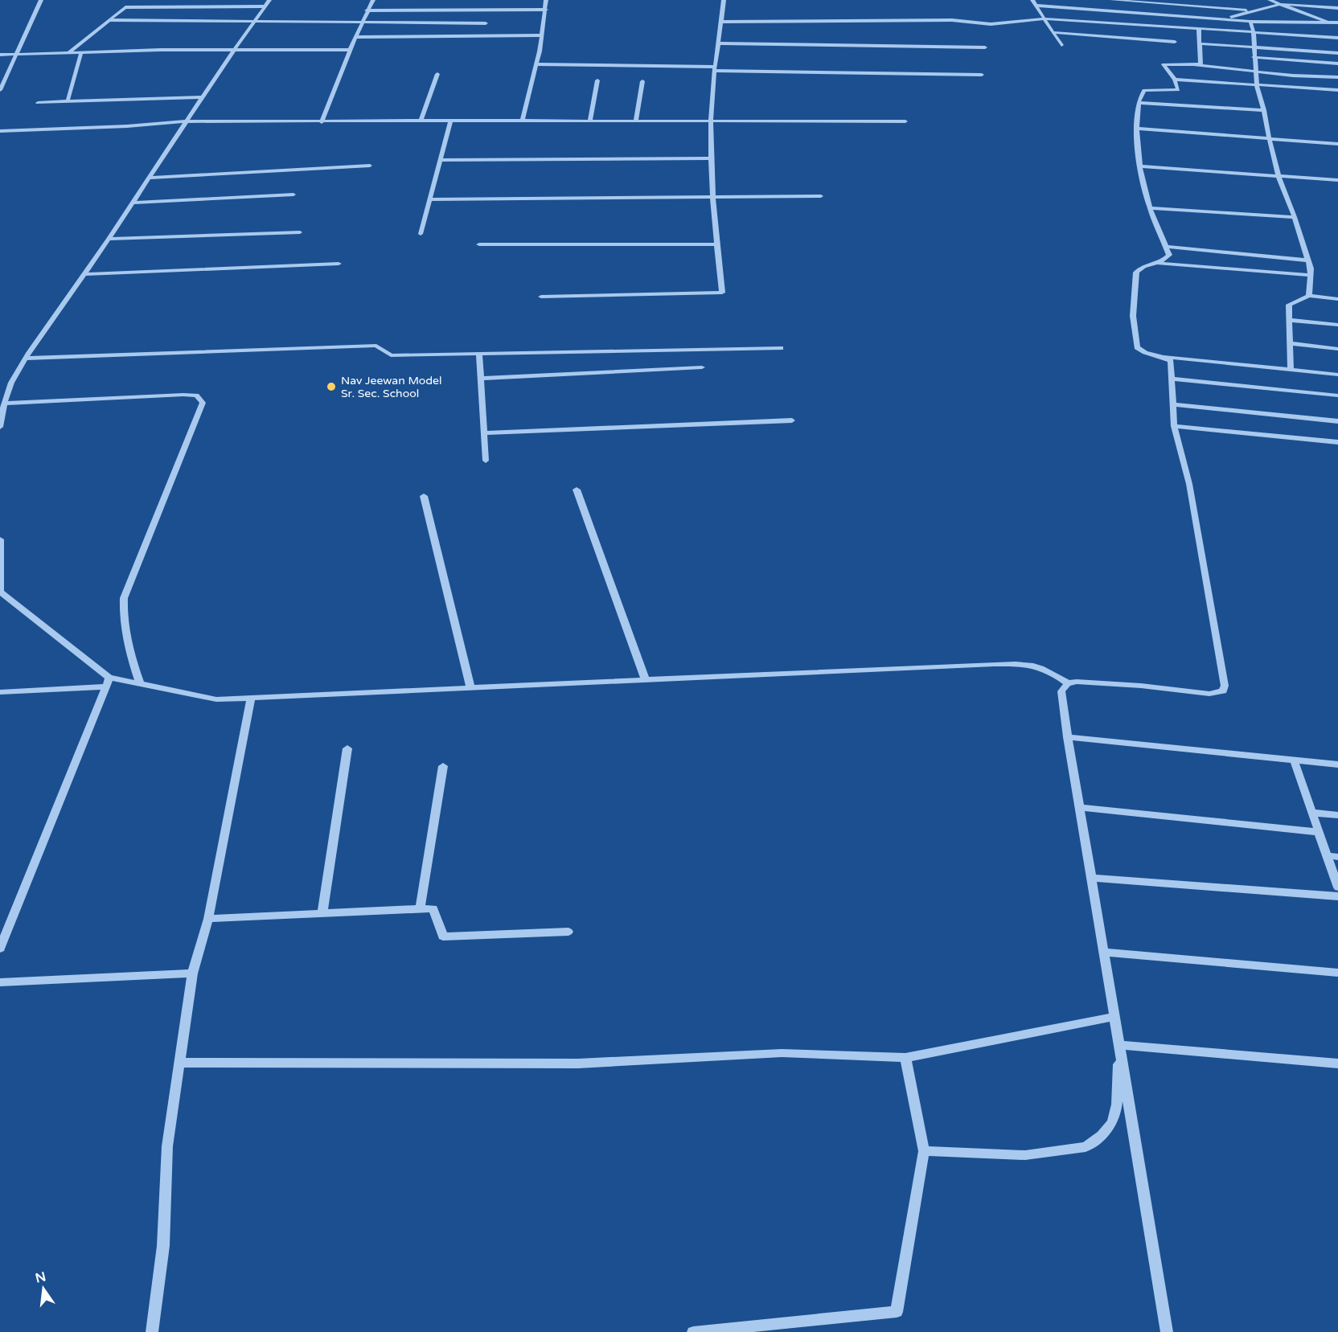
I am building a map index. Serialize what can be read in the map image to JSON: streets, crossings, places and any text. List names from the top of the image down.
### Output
{
  "places": ["Nav Jeewan Model Sr. Sec. School"],
  "north": "top"
}
